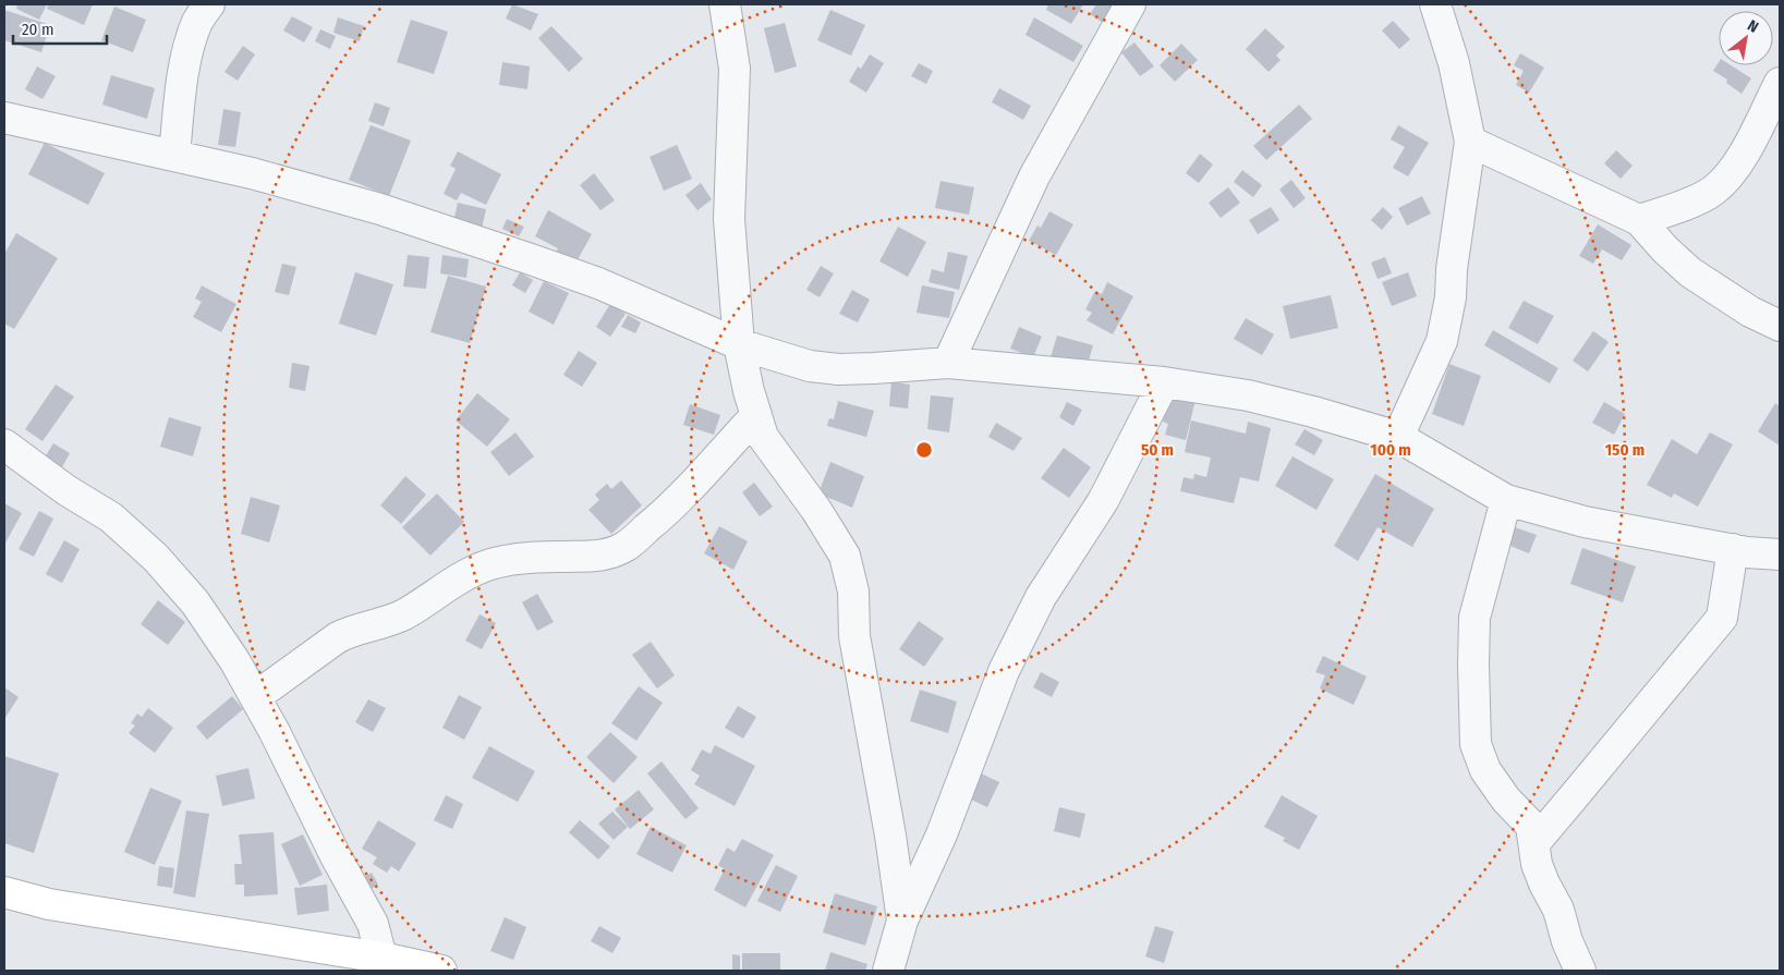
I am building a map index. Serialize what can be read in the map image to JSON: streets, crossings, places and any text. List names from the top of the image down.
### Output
{
  "scale_bar": "20 m",
  "north": "top right",
  "rings": ["50 m", "100 m", "150 m"]
}
